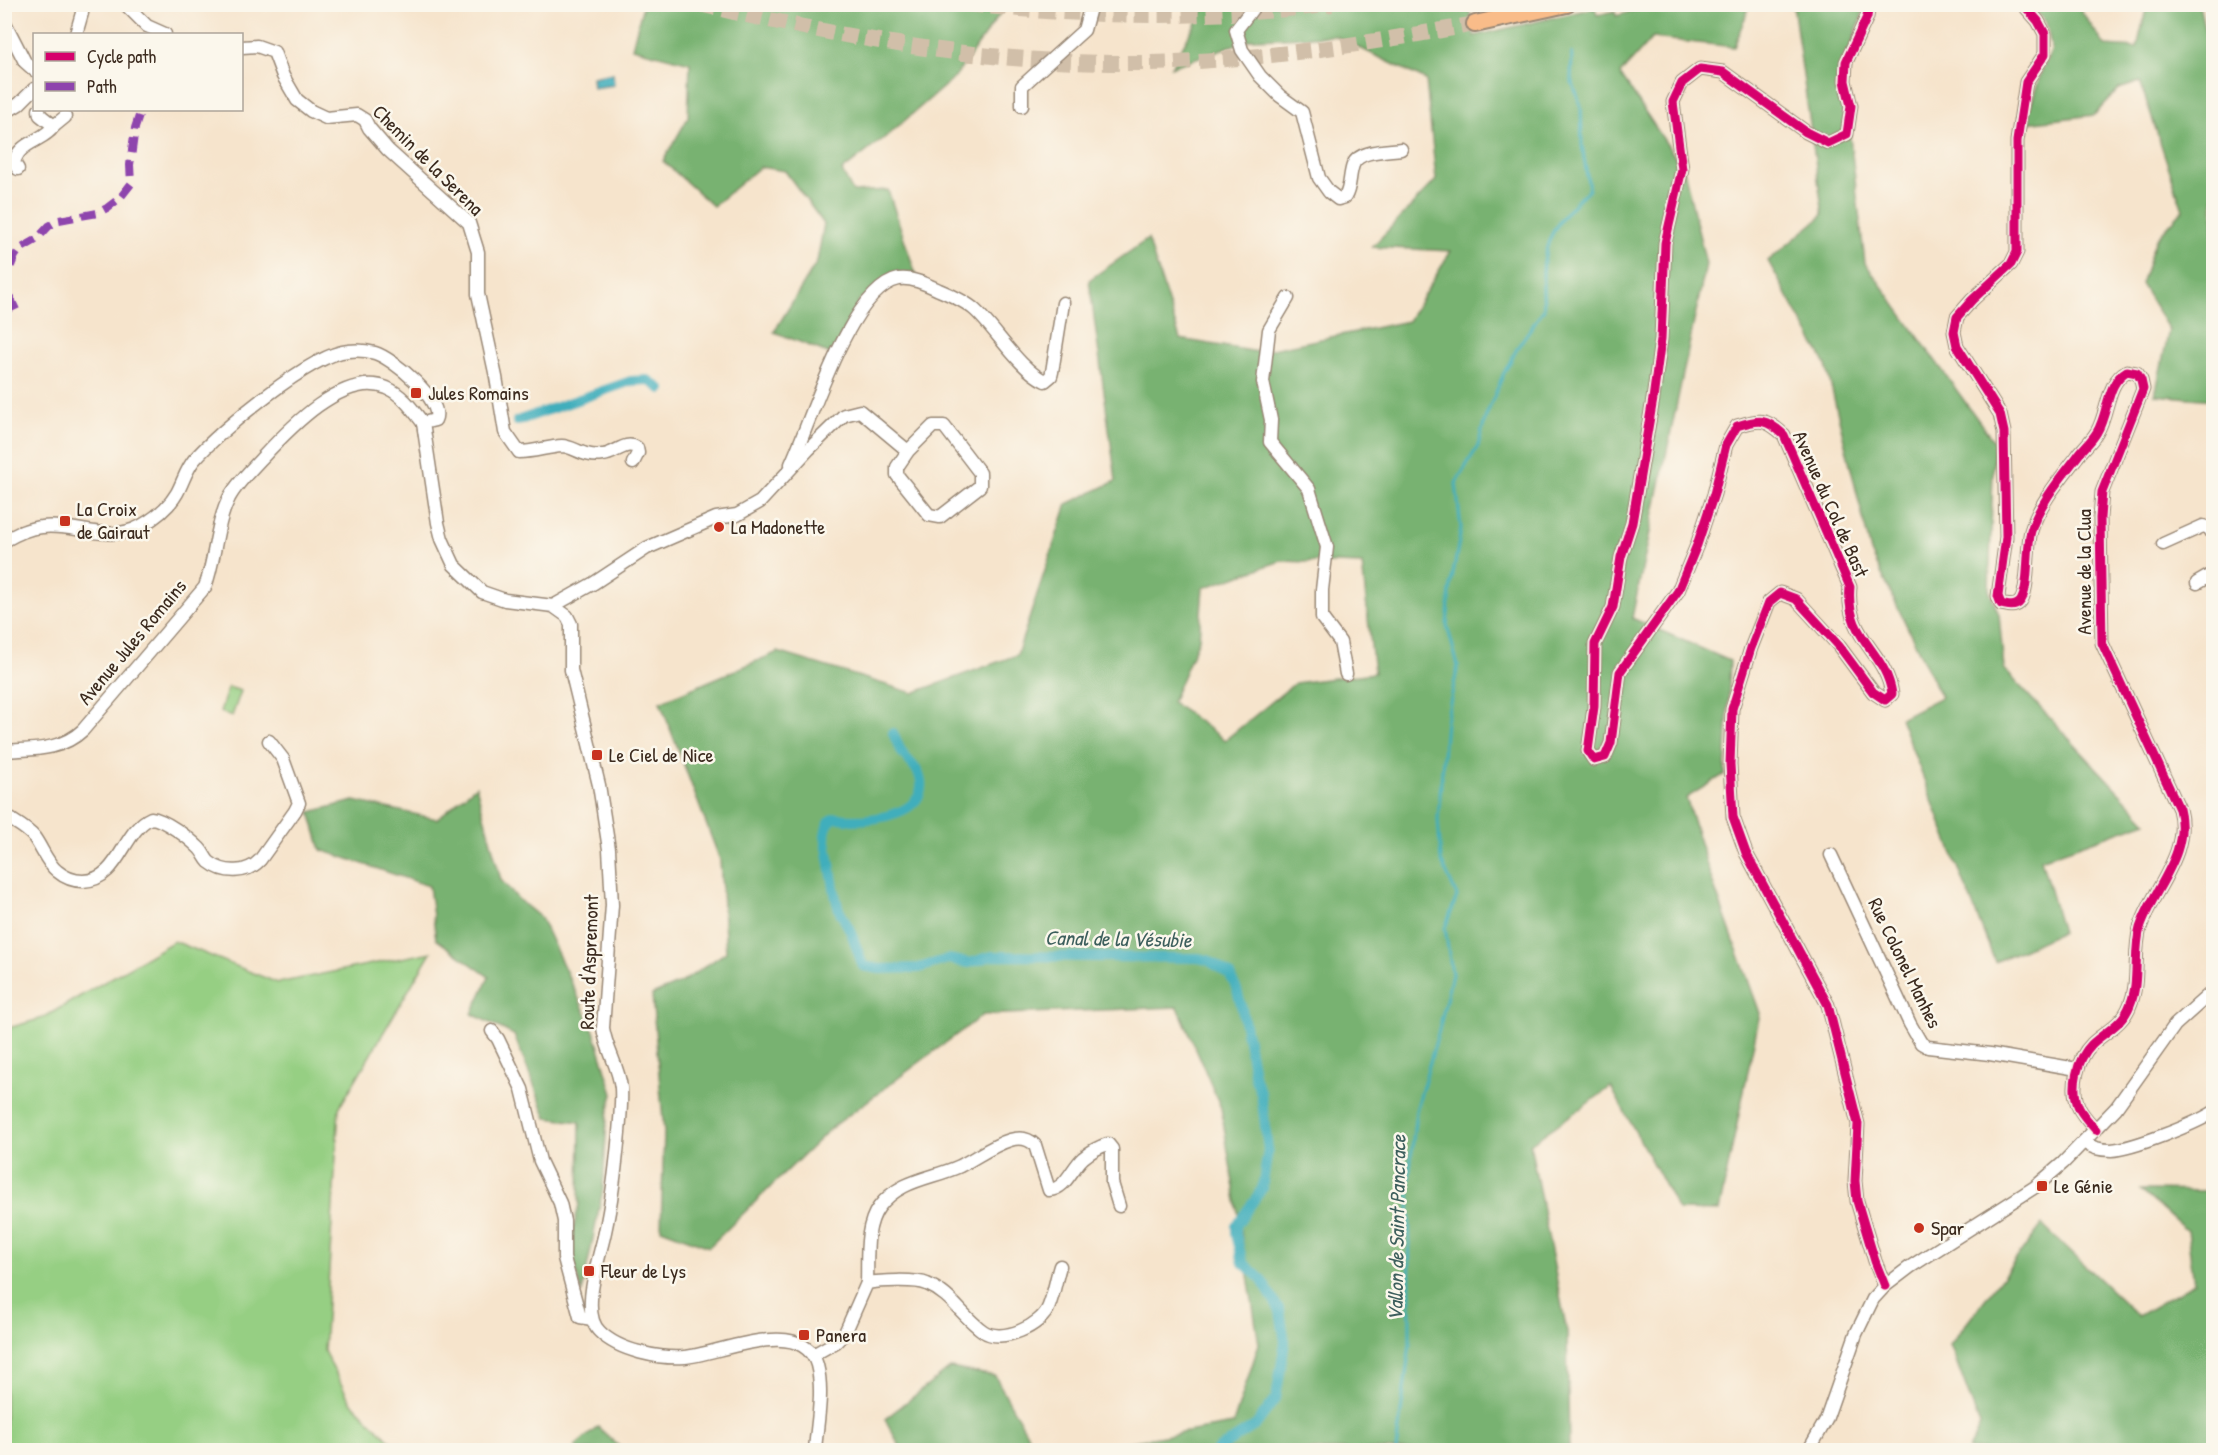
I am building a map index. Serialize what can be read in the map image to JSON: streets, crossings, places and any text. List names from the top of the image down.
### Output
{
  "streets": {
    "street": [
      "Chemin de la Serena",
      "Avenue du Col de Bast",
      "Avenue de la Clua",
      "Avenue Jules Romains",
      "Route d'Aspremont",
      "Rue Colonel Manhes"
    ]
  },
  "crossings": [
    ["Avenue de la Clua", "Rue Colonel Manhes"]
  ],
  "water": ["Canal de la Vésubie", "Vallon de Saint Pancrace"],
  "places": {
    "transit": [
      "Jules Romains",
      "La Croix de Gairaut",
      "Le Ciel de Nice",
      "Le Génie",
      "Fleur de Lys",
      "Panera"
    ],
    "other": ["La Madonette", "Spar"]
  },
  "legend": ["Cycle path", "Path"]
}
